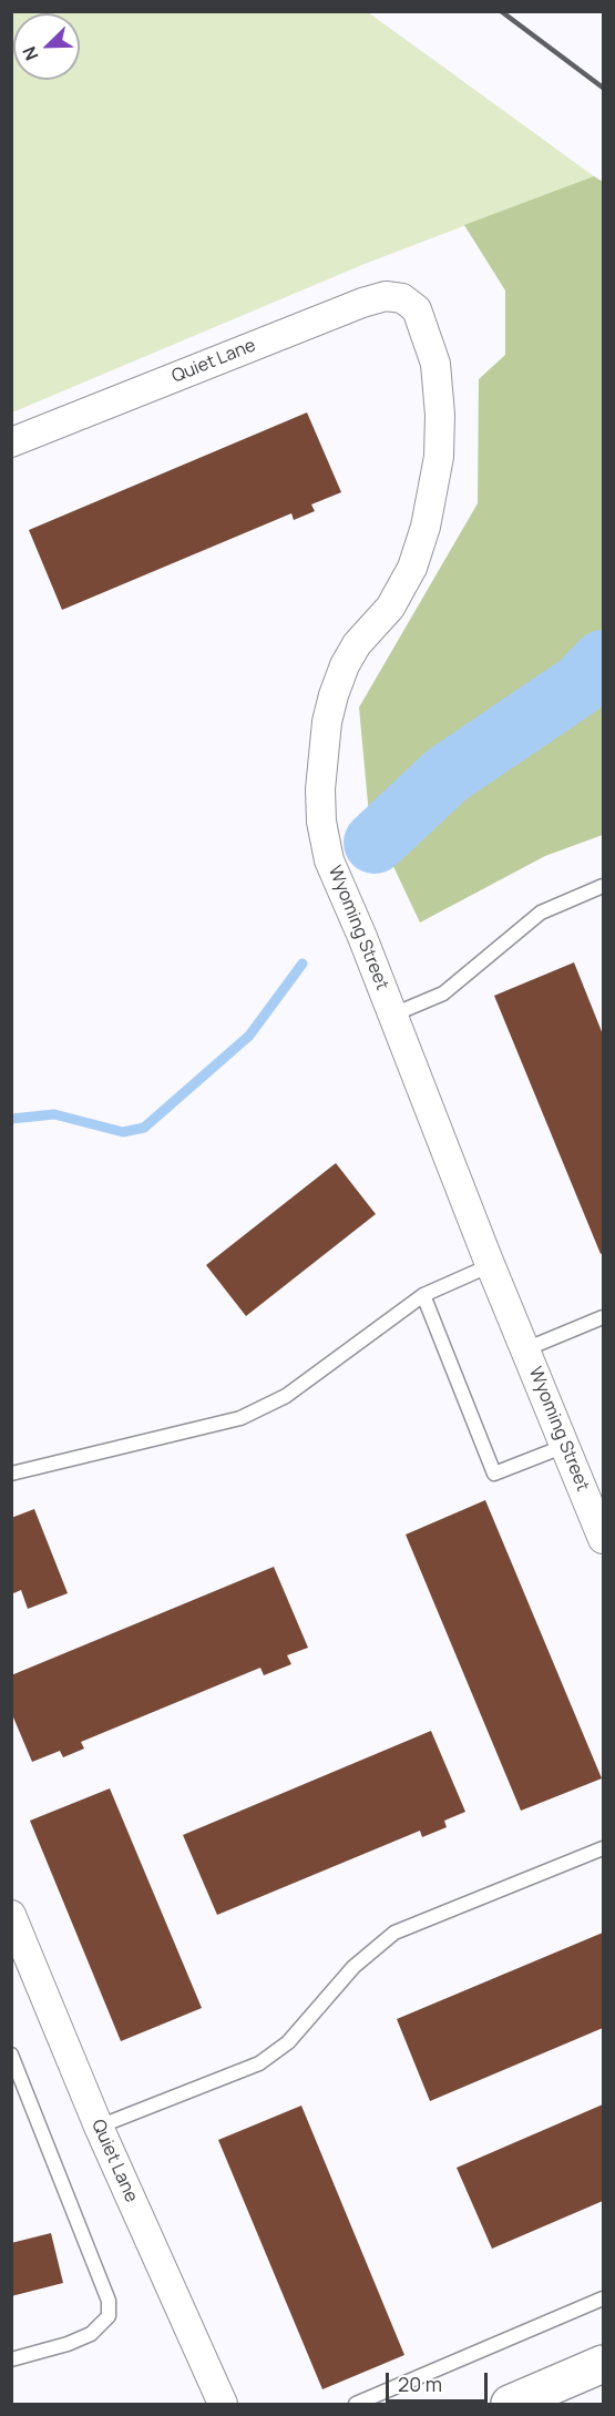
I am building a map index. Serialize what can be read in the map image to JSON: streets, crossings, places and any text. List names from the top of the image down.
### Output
{
  "streets": {
    "street": ["Quiet Lane", "Wyoming Street"]
  },
  "crossings": [
    ["Quiet Lane", "Wyoming Street"]
  ],
  "scale_bar": "20 m",
  "north": "bottom left"
}
